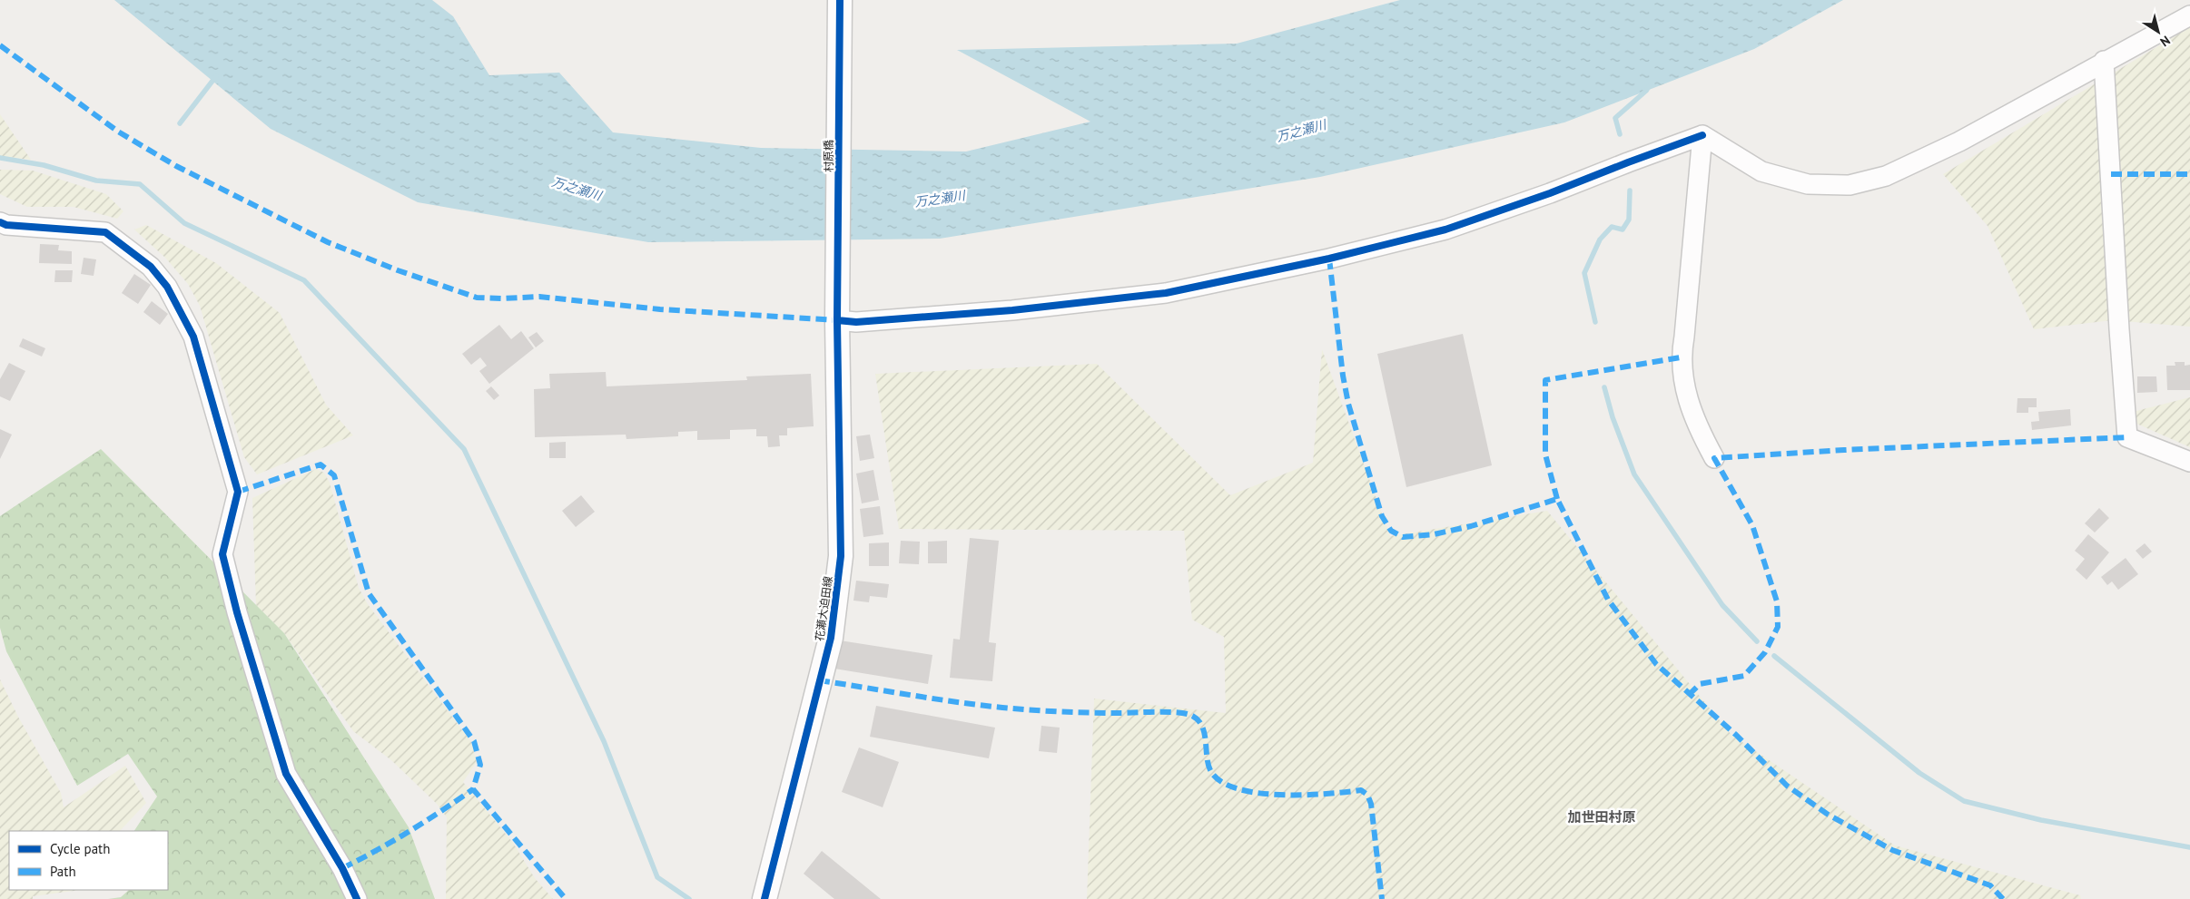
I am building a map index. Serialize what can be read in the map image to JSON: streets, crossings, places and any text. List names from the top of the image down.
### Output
{
  "streets": {
    "street": ["村原橋", "花瀬大迫田線"]
  },
  "crossings": [
    ["村原橋", "花瀬大迫田線"]
  ],
  "districts": ["加世田村原"],
  "water": ["万之瀬川"],
  "legend": ["Cycle path", "Path"],
  "north": "bottom right"
}
